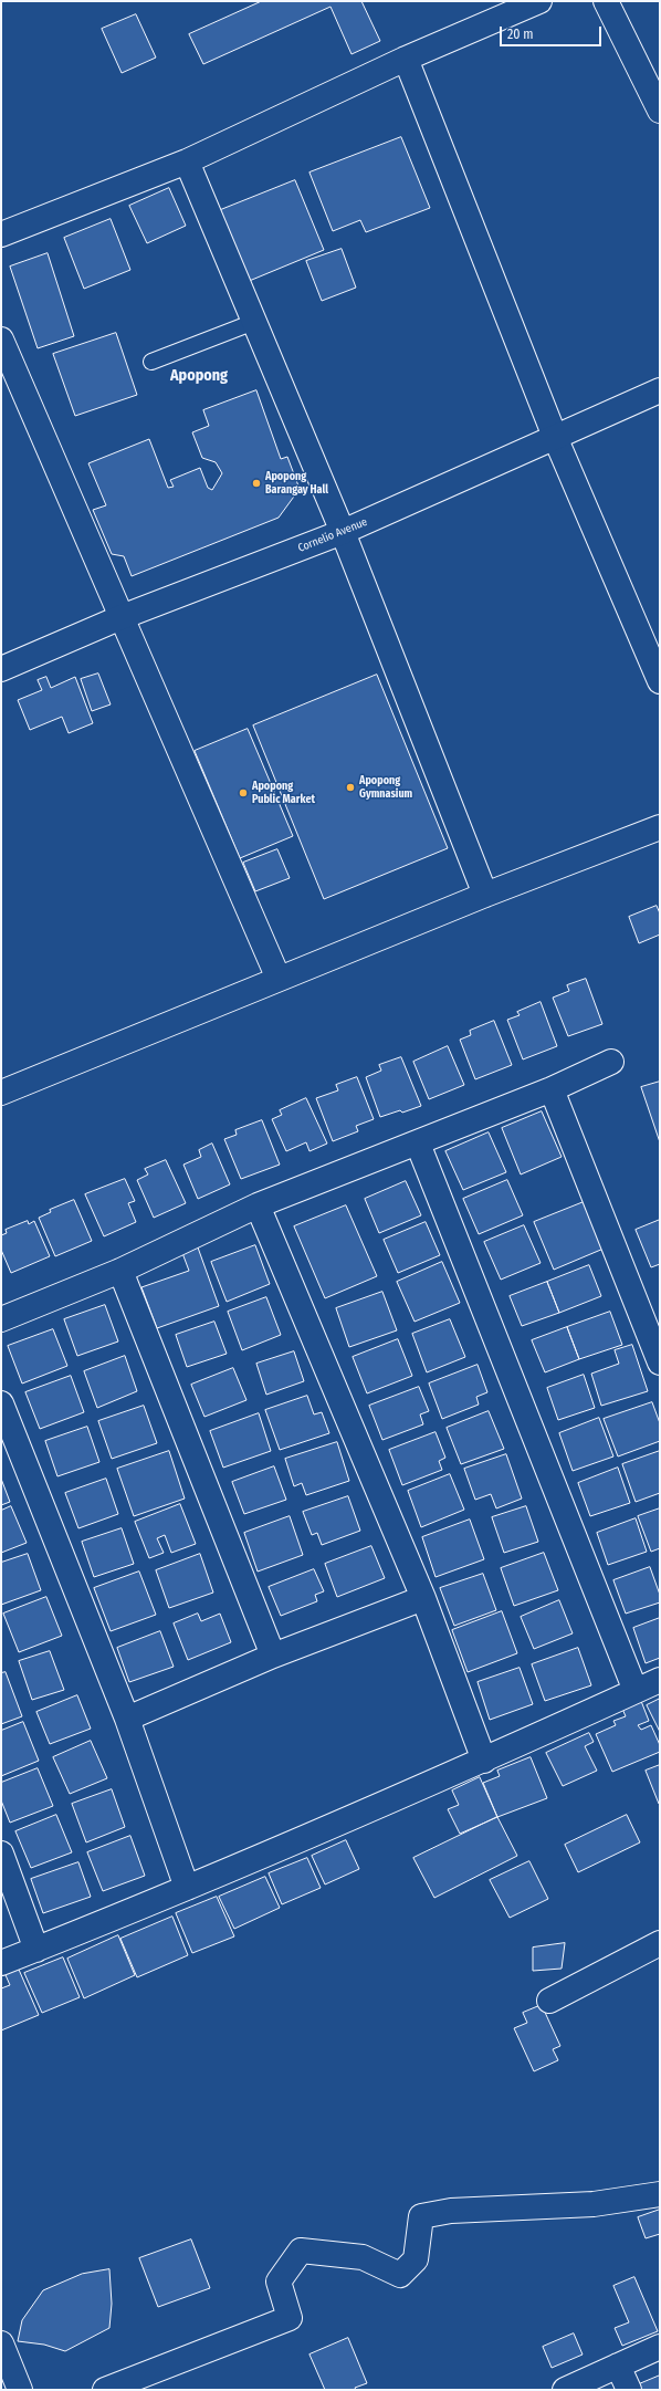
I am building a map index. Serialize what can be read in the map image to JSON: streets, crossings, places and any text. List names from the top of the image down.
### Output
{
  "streets": {
    "street": ["Cornelio Avenue"]
  },
  "districts": ["Apopong"],
  "places": ["Apopong Barangay Hall", "Apopong Gymnasium", "Apopong Public Market"],
  "scale_bar": "20 m"
}
